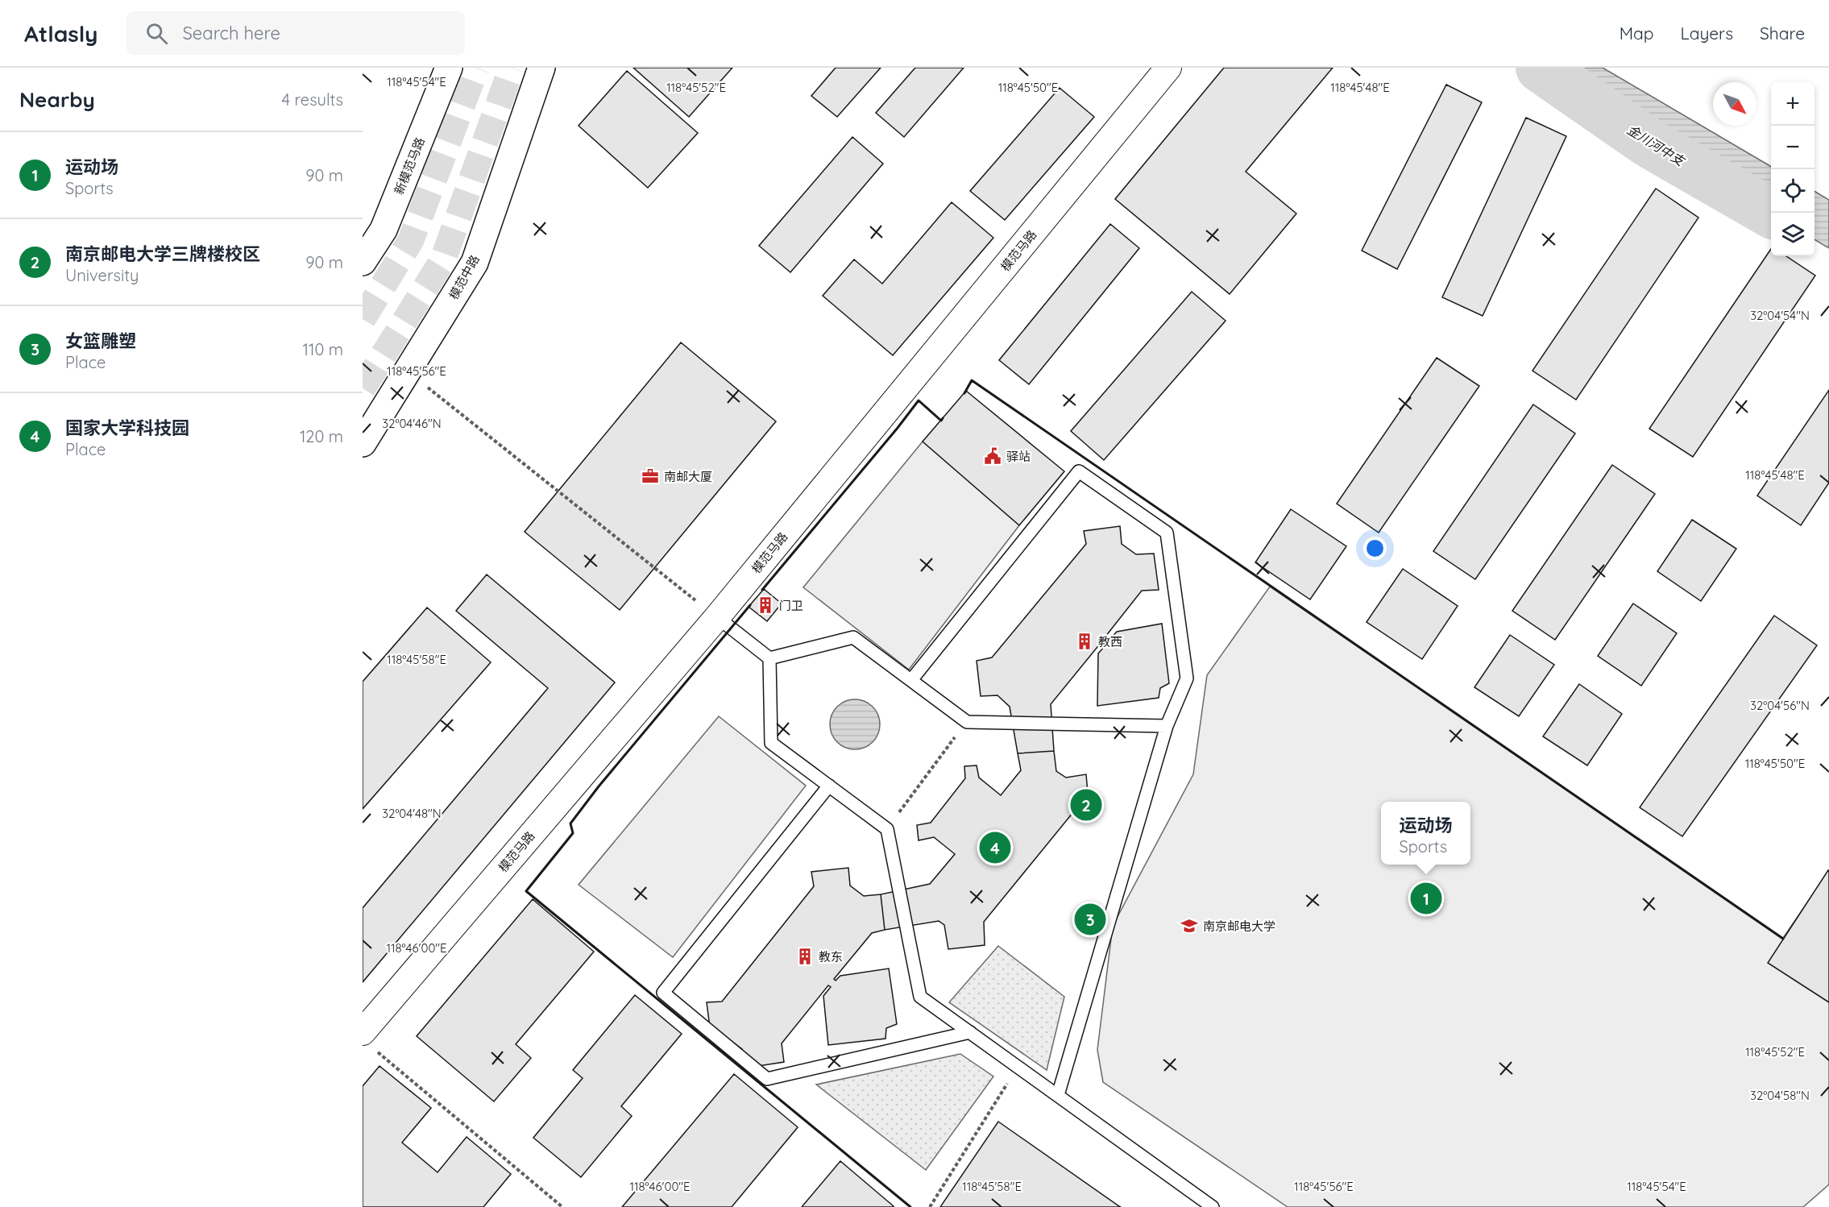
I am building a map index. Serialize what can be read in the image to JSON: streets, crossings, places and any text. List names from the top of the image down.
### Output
{
  "streets": {
    "main road": ["新模范马路", "模范中路"],
    "street": ["模范马路"]
  },
  "water": ["金川河中支"],
  "places": {
    "public building": ["驿站"],
    "office": ["南邮大厦"],
    "building": ["门卫", "教西", "教东"],
    "school or university": ["南京邮电大学"]
  },
  "north": "bottom right",
  "page": {
    "header": "Atlasly",
    "search": "Search here",
    "nav": ["Map", "Layers", "Share"],
    "heading": ["Nearby", "4 results"],
    "map_buttons": ["+", "−"],
    "list": [
      {
        "mark": "1",
        "name": "运动场",
        "note": "Sports",
        "value": "90 m"
      },
      {
        "mark": "2",
        "name": "南京邮电大学三牌楼校区",
        "note": "University",
        "value": "90 m"
      },
      {
        "mark": "3",
        "name": "女篮雕塑",
        "note": "Place",
        "value": "110 m"
      },
      {
        "mark": "4",
        "name": "国家大学科技园",
        "note": "Place",
        "value": "120 m"
      }
    ],
    "pins": [
      "2",
      "4",
      "1",
      "3"
    ],
    "popup": ["运动场", "Sports"]
  },
  "coordinates": [
    "118°45'54\"E",
    "118°45'52\"E",
    "118°45'50\"E",
    "118°45'48\"E",
    "32°04'54\"N",
    "118°45'56\"E",
    "32°04'46\"N",
    "118°45'58\"E",
    "32°04'56\"N",
    "32°04'48\"N",
    "118°46'00\"E",
    "32°04'58\"N"
  ]
}
